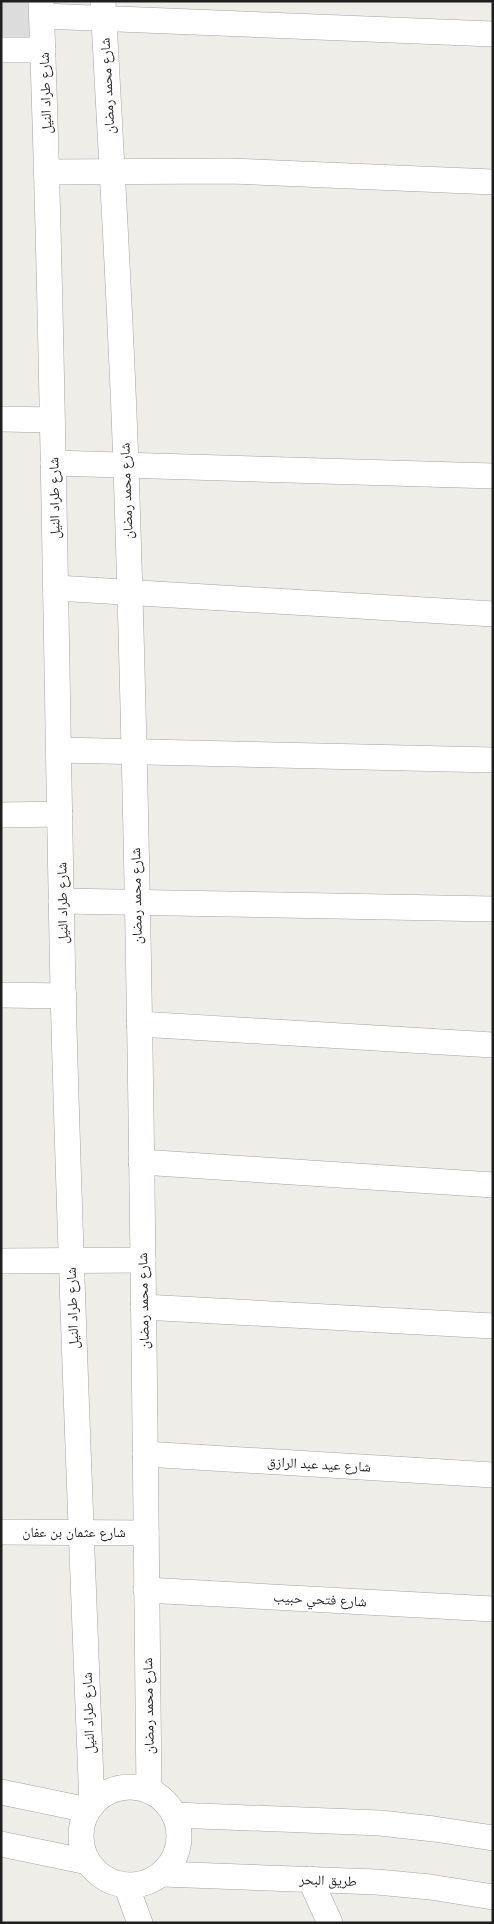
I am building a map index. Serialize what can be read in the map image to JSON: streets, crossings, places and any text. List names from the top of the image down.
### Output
{
  "streets": {
    "street": [
      "شارع محمد رمضان",
      "شارع طراد النيل",
      "شارع عيد عبد الرازق",
      "شارع عثمان بن عفان",
      "شارع فتحي حبيب",
      "طريق البحر"
    ]
  },
  "crossings": [
    ["شارع محمد رمضان", "شارع طراد النيل"],
    ["شارع محمد رمضان", "شارع عيد عبد الرازق"],
    ["شارع محمد رمضان", "شارع عثمان بن عفان"],
    ["شارع محمد رمضان", "شارع فتحي حبيب"],
    ["شارع محمد رمضان", "طريق البحر"],
    ["شارع طراد النيل", "شارع عثمان بن عفان"],
    ["شارع طراد النيل", "طريق البحر"]
  ]
}
